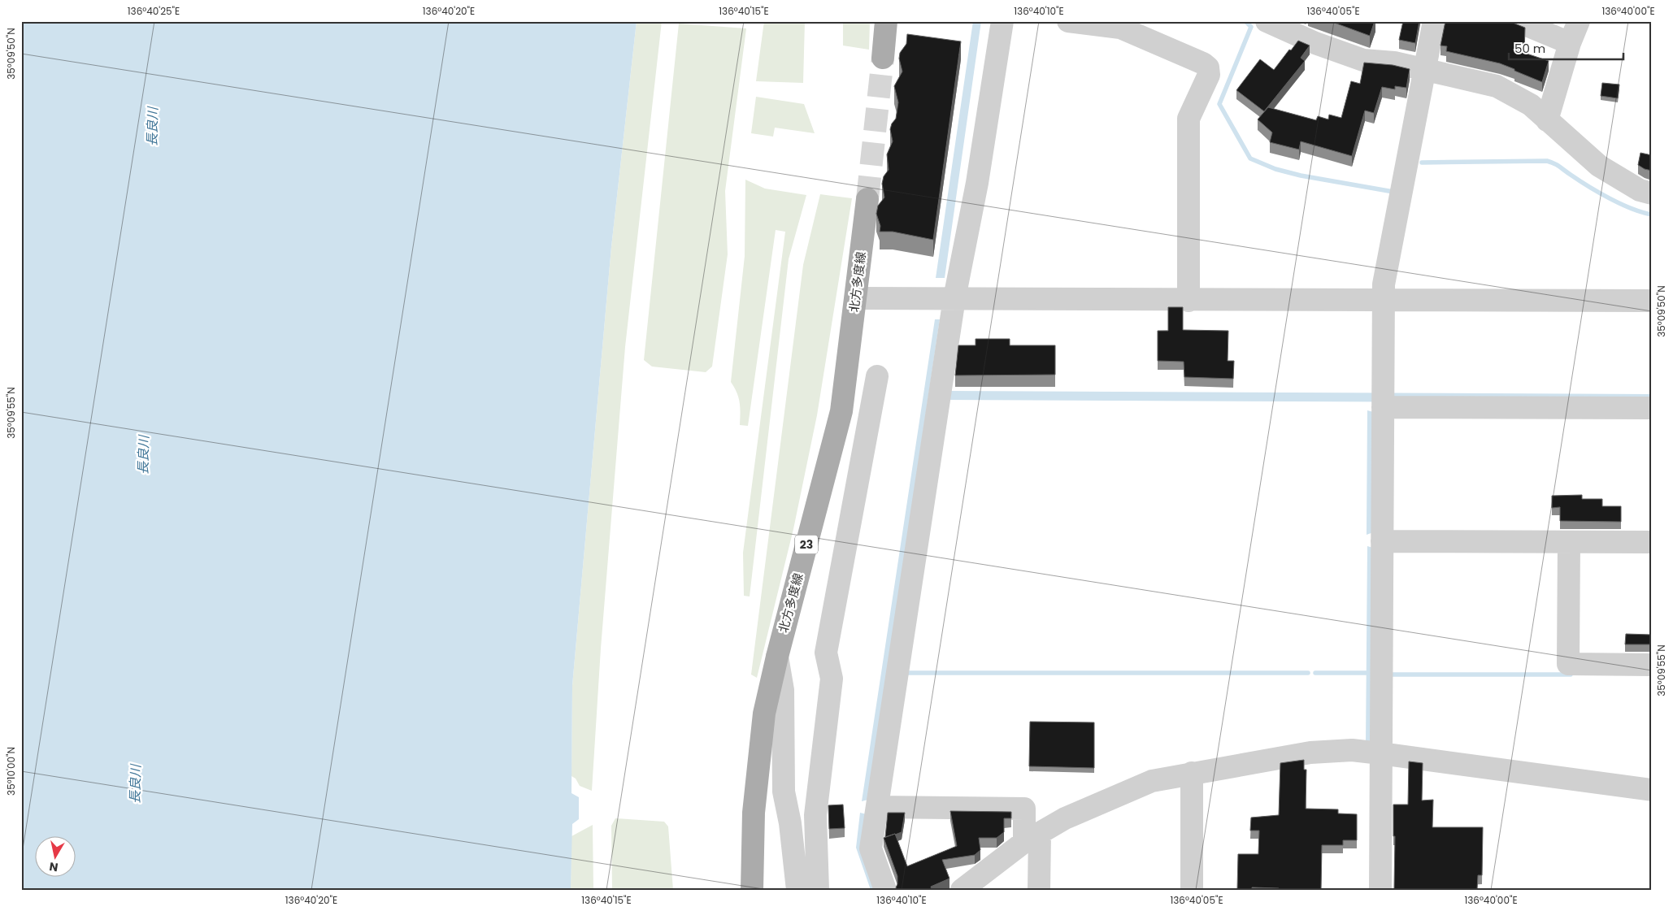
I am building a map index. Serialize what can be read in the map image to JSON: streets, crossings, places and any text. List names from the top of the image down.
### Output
{
  "streets": {
    "main road": ["北方多度線", "23"]
  },
  "water": ["長良川"],
  "scale_bar": "50 m",
  "north": "bottom",
  "coordinates": [
    "136°40'25\"E",
    "136°40'20\"E",
    "136°40'15\"E",
    "136°40'10\"E",
    "136°40'05\"E",
    "136°40'00\"E",
    "35°09'50\"N",
    "35°09'55\"N",
    "35°10'00\"N"
  ]
}
